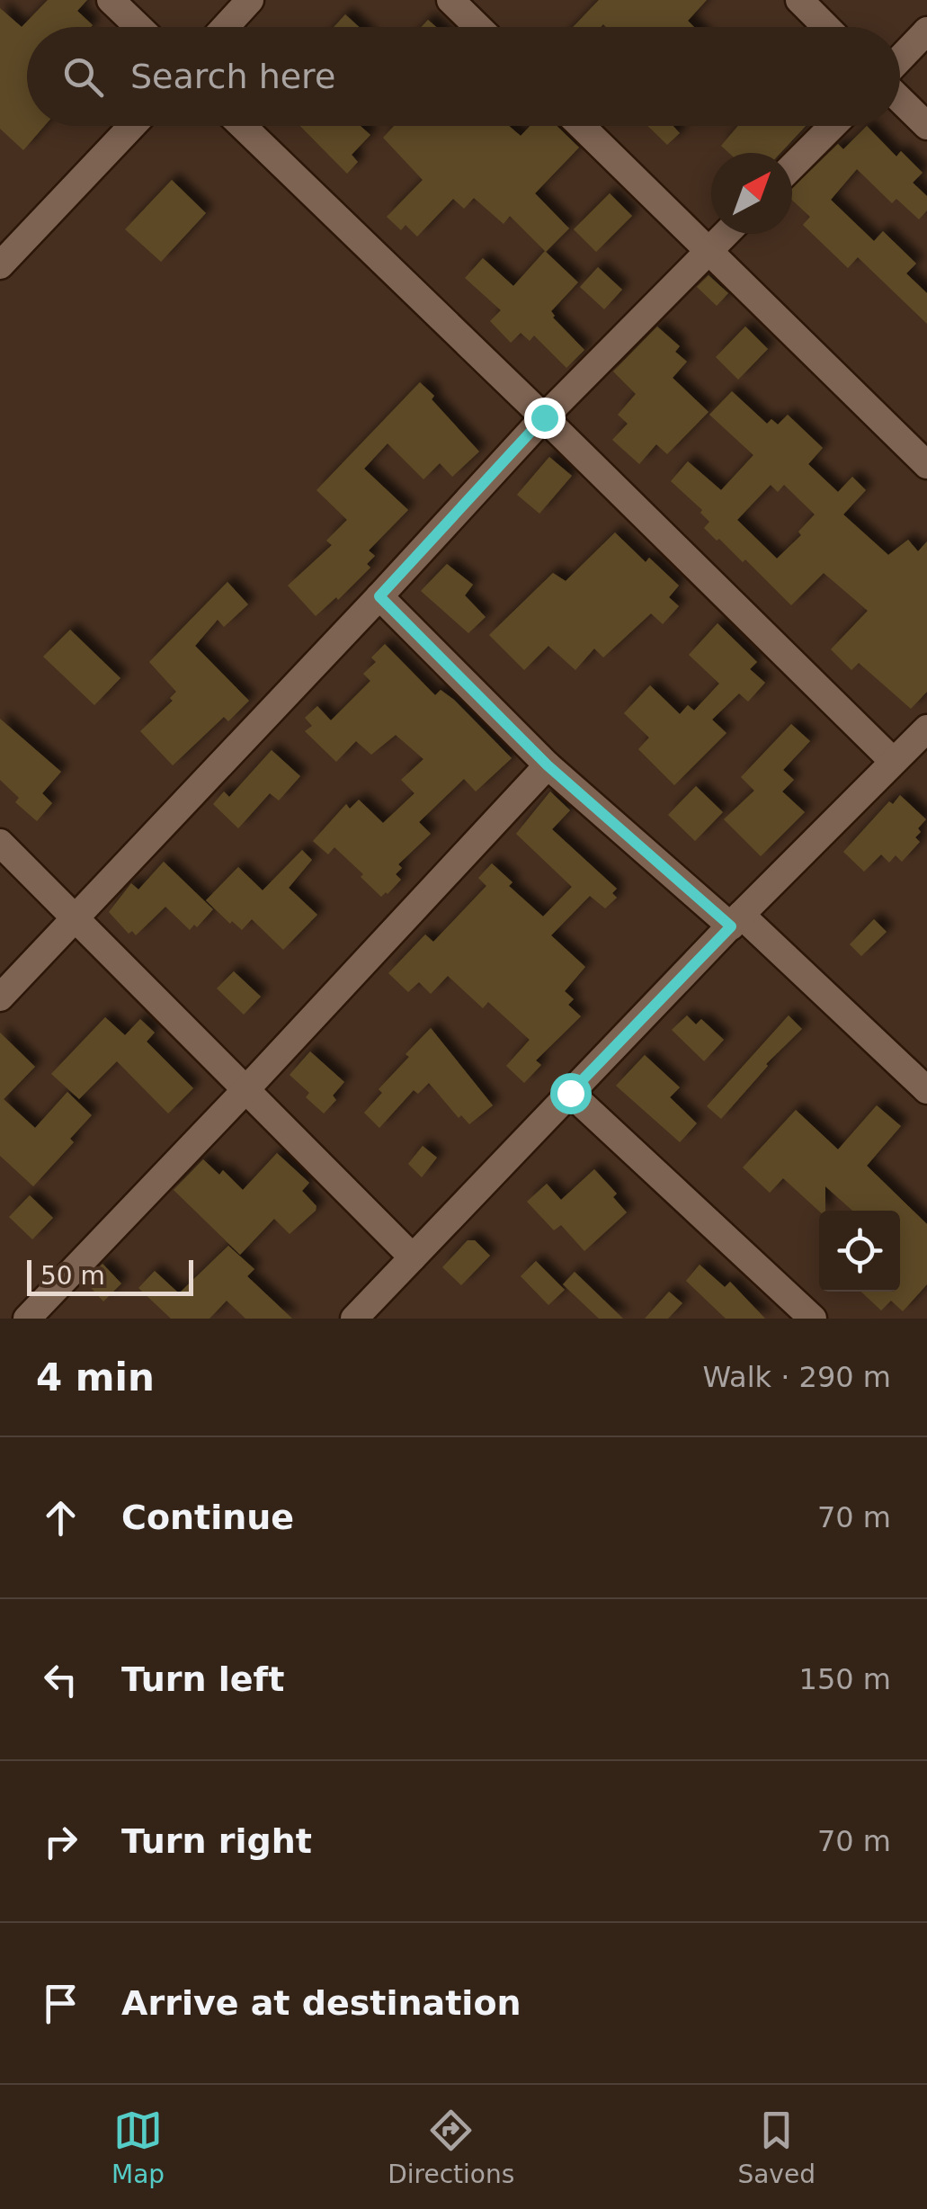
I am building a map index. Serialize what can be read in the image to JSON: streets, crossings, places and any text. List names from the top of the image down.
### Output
{
  "scale_bar": "50 m",
  "north": "top right",
  "page": {
    "search": "Search here",
    "scale": "50 m",
    "heading": ["4 min", "Walk · 290 m"],
    "list": [
      ["Continue", "70 m"],
      ["Turn left", "150 m"],
      ["Turn right", "70 m"],
      "Arrive at destination"
    ],
    "nav": ["Map", "Directions", "Saved"]
  }
}
